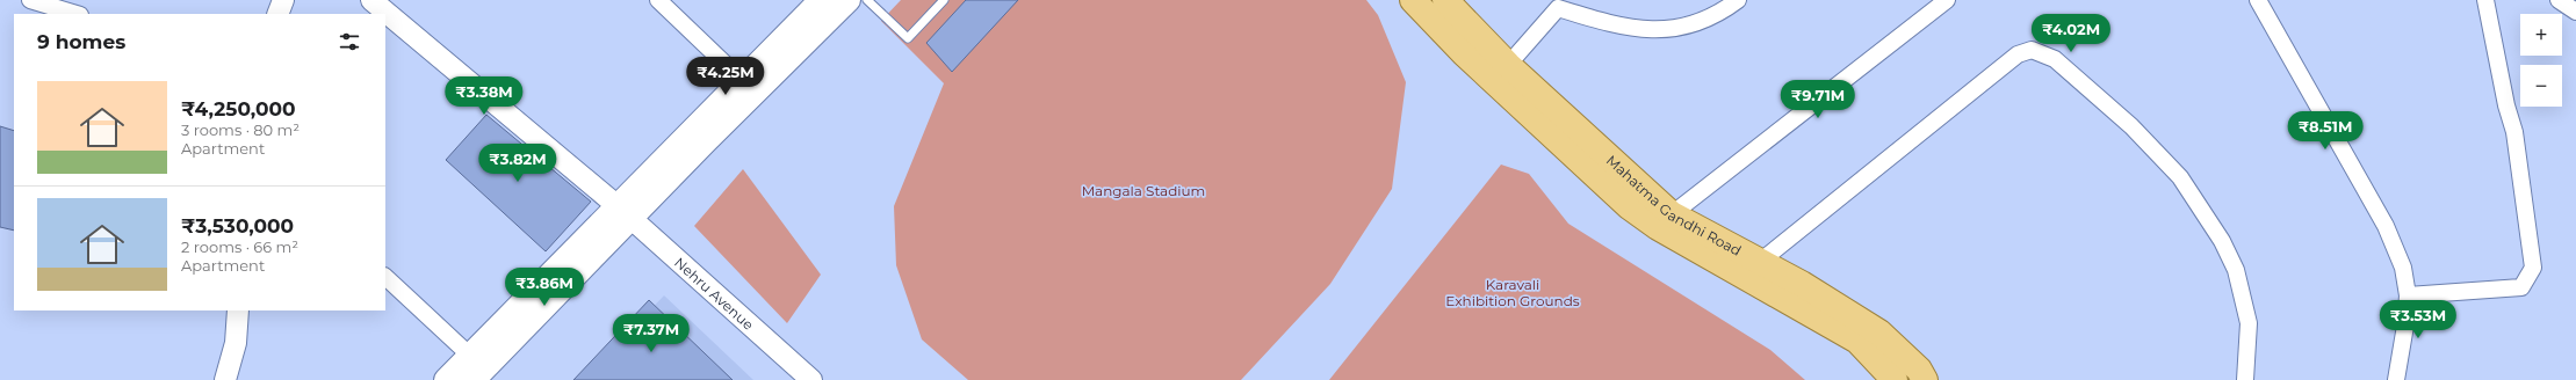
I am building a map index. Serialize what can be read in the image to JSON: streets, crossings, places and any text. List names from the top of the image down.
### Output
{
  "streets": {
    "main road": ["Mahatma Gandhi Road"],
    "street": ["Nehru Avenue"]
  },
  "parks": ["Mangala Stadium", "Karavali Exhibition Grounds"],
  "page": {
    "map_buttons": ["+", "−"],
    "price": [
      "₹4.02M",
      "₹4.25M",
      "₹3.38M",
      "₹9.71M",
      "₹8.51M",
      "₹3.82M",
      "₹3.86M",
      "₹3.53M",
      "₹7.37M"
    ],
    "heading": "9 homes",
    "list": [
      {
        "name": "₹4,250,000",
        "note": "3 rooms · 80 m² · Apartment"
      },
      {
        "name": "₹3,530,000",
        "note": "2 rooms · 66 m² · Apartment"
      }
    ]
  }
}
